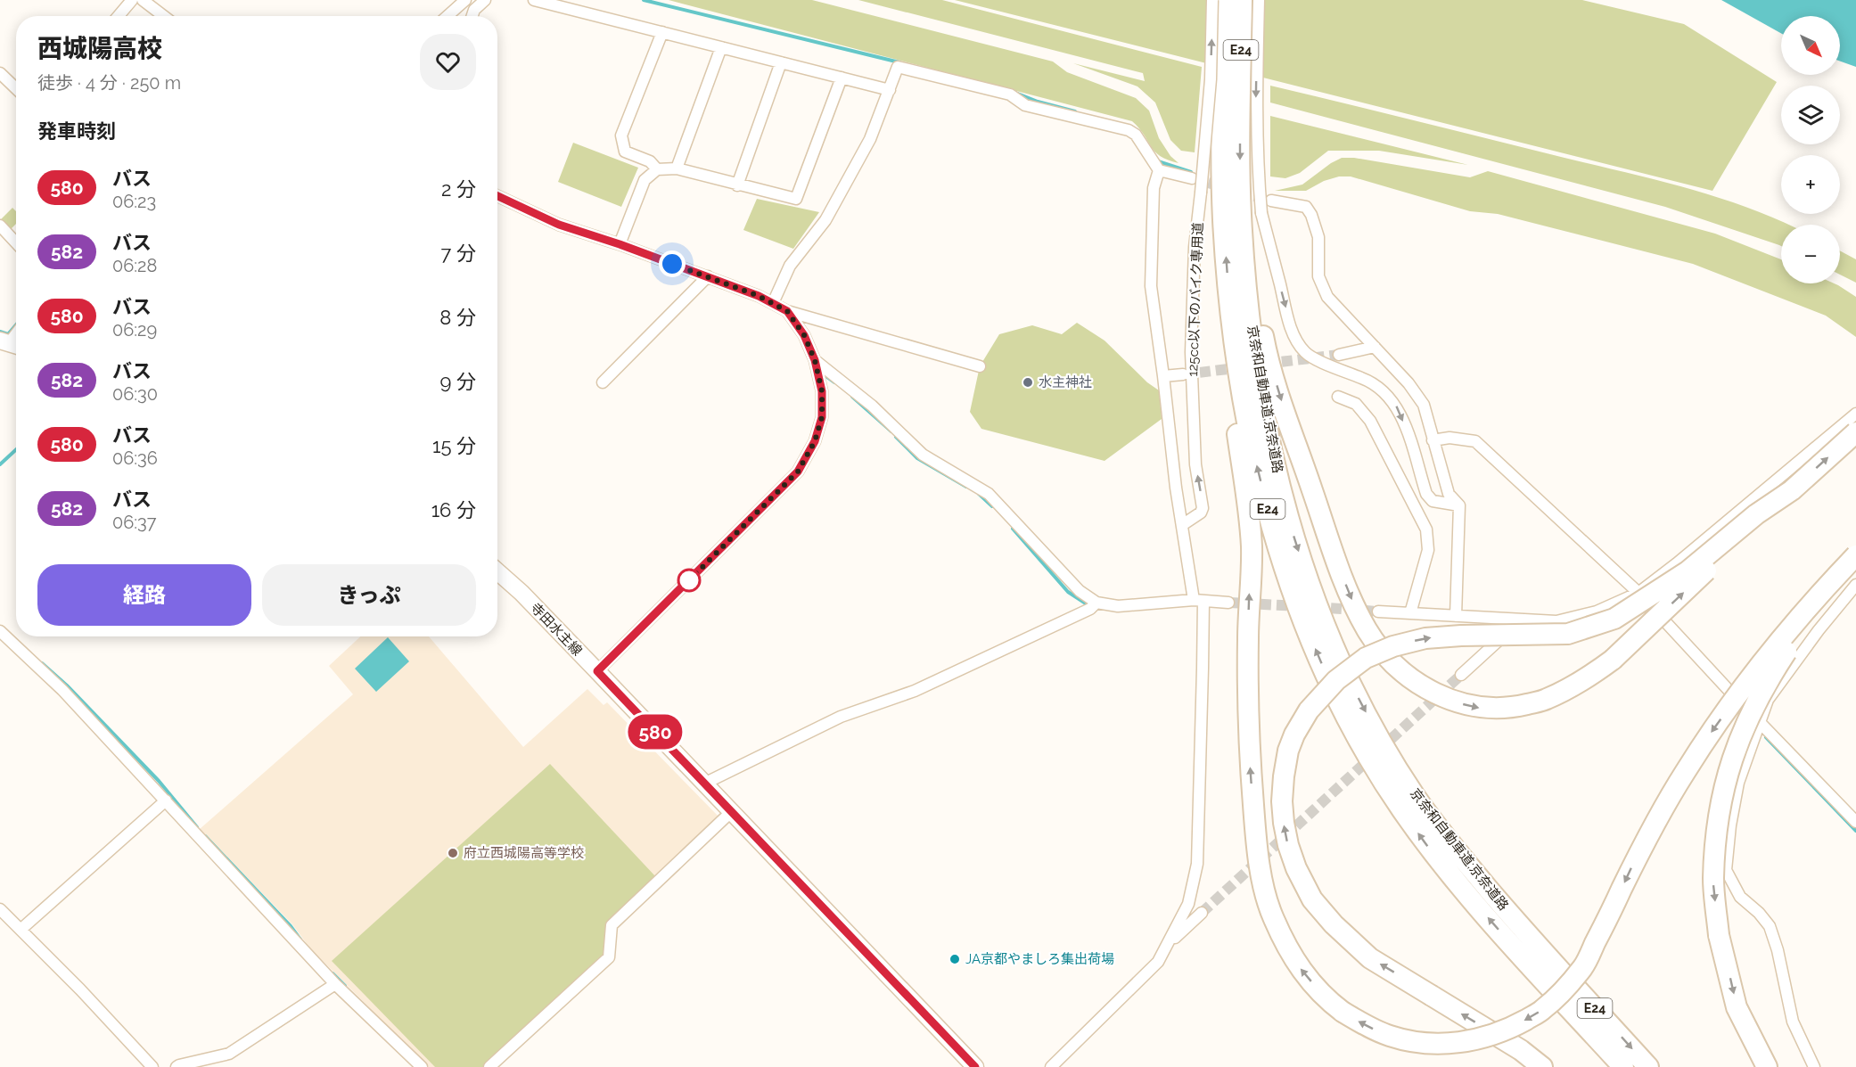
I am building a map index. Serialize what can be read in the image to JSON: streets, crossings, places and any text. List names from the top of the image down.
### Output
{
  "streets": {
    "highway": ["E24", "京奈和自動車道;京奈道路"],
    "main road": ["寺田水主線"],
    "street": ["125cc以下のバイク専用道"]
  },
  "places": ["水主神社", "府立西城陽高等学校", "JA京都やましろ集出荷場"],
  "lines": ["bus line 580"],
  "north": "bottom right",
  "page": {
    "on_map": "580",
    "map_buttons": ["+", "−"],
    "heading": [
      ["西城陽高校", "徒歩 · 4 分 · 250 m"],
      "発車時刻"
    ],
    "list": [
      {
        "mark": "580",
        "name": "バス",
        "note": "06:23",
        "value": "2 分"
      },
      {
        "mark": "582",
        "name": "バス",
        "note": "06:28",
        "value": "7 分"
      },
      {
        "mark": "580",
        "name": "バス",
        "note": "06:29",
        "value": "8 分"
      },
      {
        "mark": "582",
        "name": "バス",
        "note": "06:30",
        "value": "9 分"
      },
      {
        "mark": "580",
        "name": "バス",
        "note": "06:36",
        "value": "15 分"
      },
      {
        "mark": "582",
        "name": "バス",
        "note": "06:37",
        "value": "16 分"
      }
    ],
    "buttons": ["経路", "きっぷ"]
  }
}
